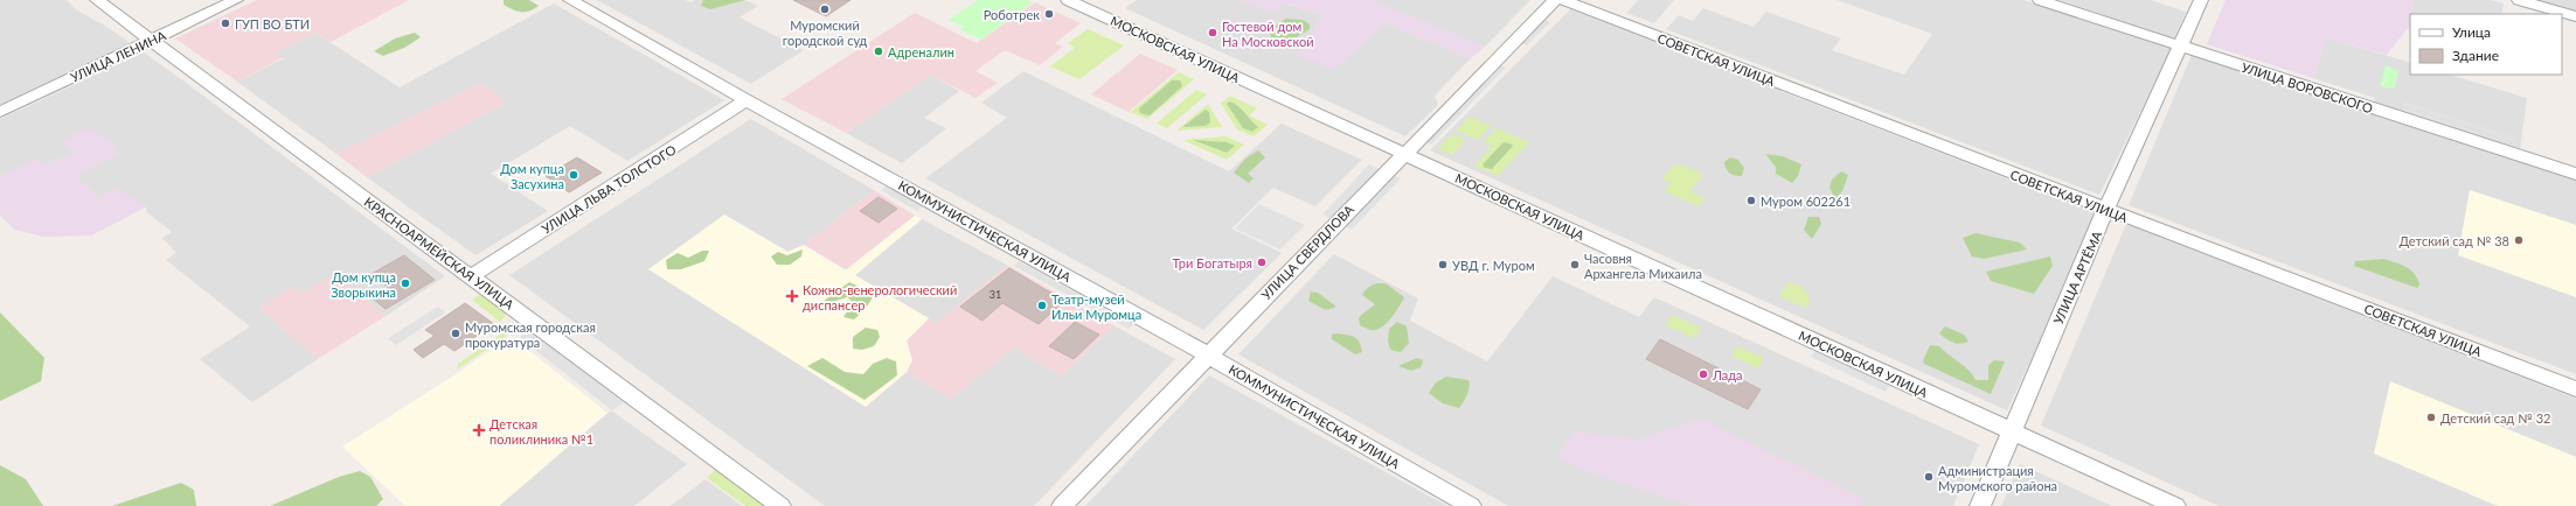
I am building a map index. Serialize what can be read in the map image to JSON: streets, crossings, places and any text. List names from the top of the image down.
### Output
{
  "streets": {
    "street": [
      "МОСКОВСКАЯ УЛИЦА",
      "УЛИЦА ЛЕНИНА",
      "СОВЕТСКАЯ УЛИЦА",
      "УЛИЦА ВОРОВСКОГО",
      "УЛИЦА ЛЬВА ТОЛСТОГО",
      "КОММУНИСТИЧЕСКАЯ УЛИЦА",
      "УЛИЦА СВЕРДЛОВА",
      "КРАСНОАРМЕЙСКАЯ УЛИЦА",
      "УЛИЦА АРТЁМА"
    ]
  },
  "crossings": [
    ["МОСКОВСКАЯ УЛИЦА", "УЛИЦА СВЕРДЛОВА"],
    ["МОСКОВСКАЯ УЛИЦА", "УЛИЦА АРТЁМА"],
    ["УЛИЦА ЛЕНИНА", "КРАСНОАРМЕЙСКАЯ УЛИЦА"],
    ["СОВЕТСКАЯ УЛИЦА", "УЛИЦА АРТЁМА"],
    ["УЛИЦА ВОРОВСКОГО", "УЛИЦА АРТЁМА"],
    ["УЛИЦА ЛЬВА ТОЛСТОГО", "КОММУНИСТИЧЕСКАЯ УЛИЦА"],
    ["УЛИЦА ЛЬВА ТОЛСТОГО", "КРАСНОАРМЕЙСКАЯ УЛИЦА"],
    ["КОММУНИСТИЧЕСКАЯ УЛИЦА", "УЛИЦА СВЕРДЛОВА"]
  ],
  "places": {
    "other": [
      "Муромский городской суд",
      "Роботрек",
      "ГУП ВО БТИ",
      "Гостевой дом На Московской",
      "Адреналин",
      "Дом купца Засухина",
      "Муром 602261",
      "Детский сад № 38",
      "Три Богатыря",
      "УВД г. Муром",
      "Часовня Архангела Михаила",
      "Дом купца Зворыкина",
      "Театр-музей Ильи Муромца",
      "Муромская городская прокуратура",
      "Лада",
      "Детский сад № 32",
      "Администрация Муромского района"
    ],
    "health": ["Кожно-венерологический диспансер", "Детская поликлиника №1"]
  },
  "house_numbers": ["31"],
  "legend": ["Улица", "Здание"]
}
